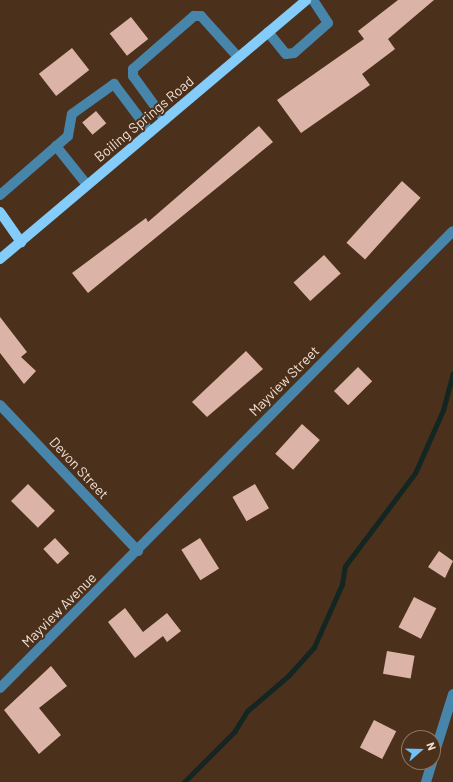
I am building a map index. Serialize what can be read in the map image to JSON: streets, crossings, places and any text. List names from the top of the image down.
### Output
{
  "streets": {
    "main road": ["Boiling Springs Road"],
    "street": ["Mayview Street", "Devon Street", "Mayview Avenue"]
  },
  "crossings": [
    ["Mayview Street", "Devon Street"],
    ["Mayview Street", "Mayview Avenue"],
    ["Devon Street", "Mayview Avenue"]
  ],
  "north": "right"
}
